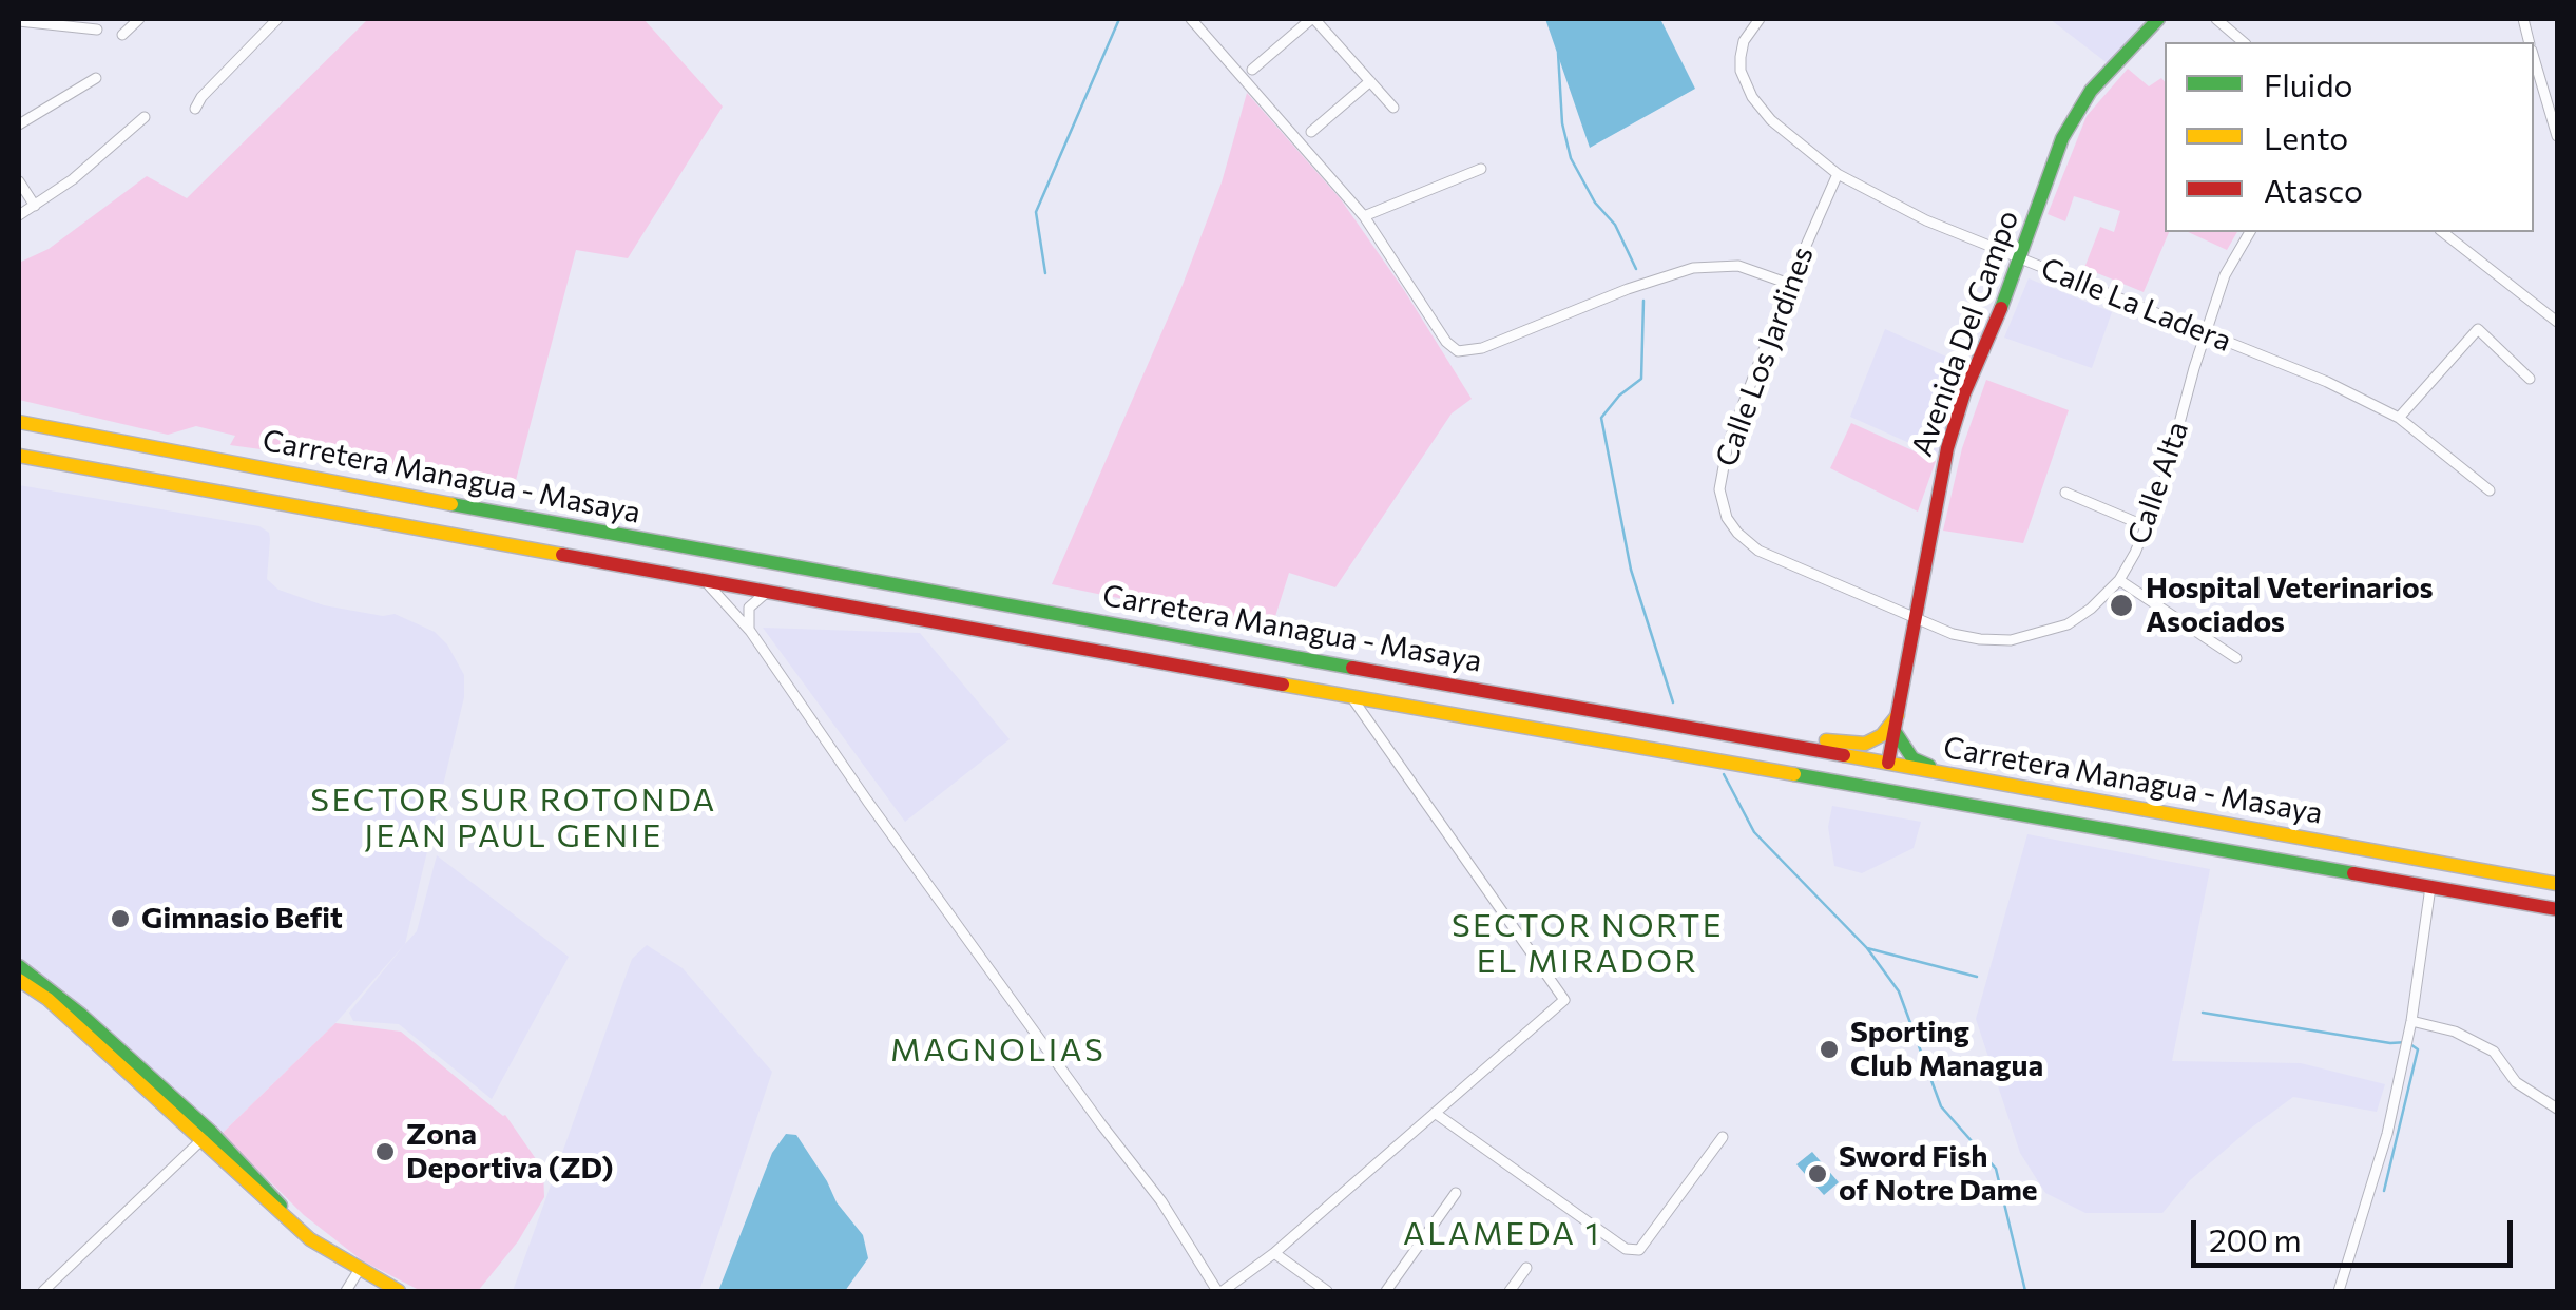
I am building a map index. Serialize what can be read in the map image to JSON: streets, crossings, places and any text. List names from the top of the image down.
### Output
{
  "streets": {
    "main road": ["Avenida Del Campo", "Carretera Managua - Masaya"],
    "street": ["Calle La Ladera", "Calle Los Jardines", "Calle Alta"]
  },
  "crossings": [
    ["Calle La Ladera", "Avenida Del Campo"],
    ["Calle La Ladera", "Calle Los Jardines"],
    ["Calle La Ladera", "Calle Alta"],
    ["Avenida Del Campo", "Calle Los Jardines"],
    ["Avenida Del Campo", "Carretera Managua - Masaya"],
    ["Avenida Del Campo", "Calle Alta"],
    ["Calle Los Jardines", "Calle Alta"]
  ],
  "districts": [
    "SECTOR SUR ROTONDA JEAN PAUL GENIE",
    "SECTOR NORTE EL MIRADOR",
    "MAGNOLIAS",
    "ALAMEDA 1"
  ],
  "places": [
    "Hospital Veterinarios Asociados",
    "Gimnasio Befit",
    "Sporting Club Managua",
    "Zona Deportiva (ZD)",
    "Sword Fish of Notre Dame"
  ],
  "legend": ["Fluido", "Lento", "Atasco"],
  "scale_bar": "200 m"
}
